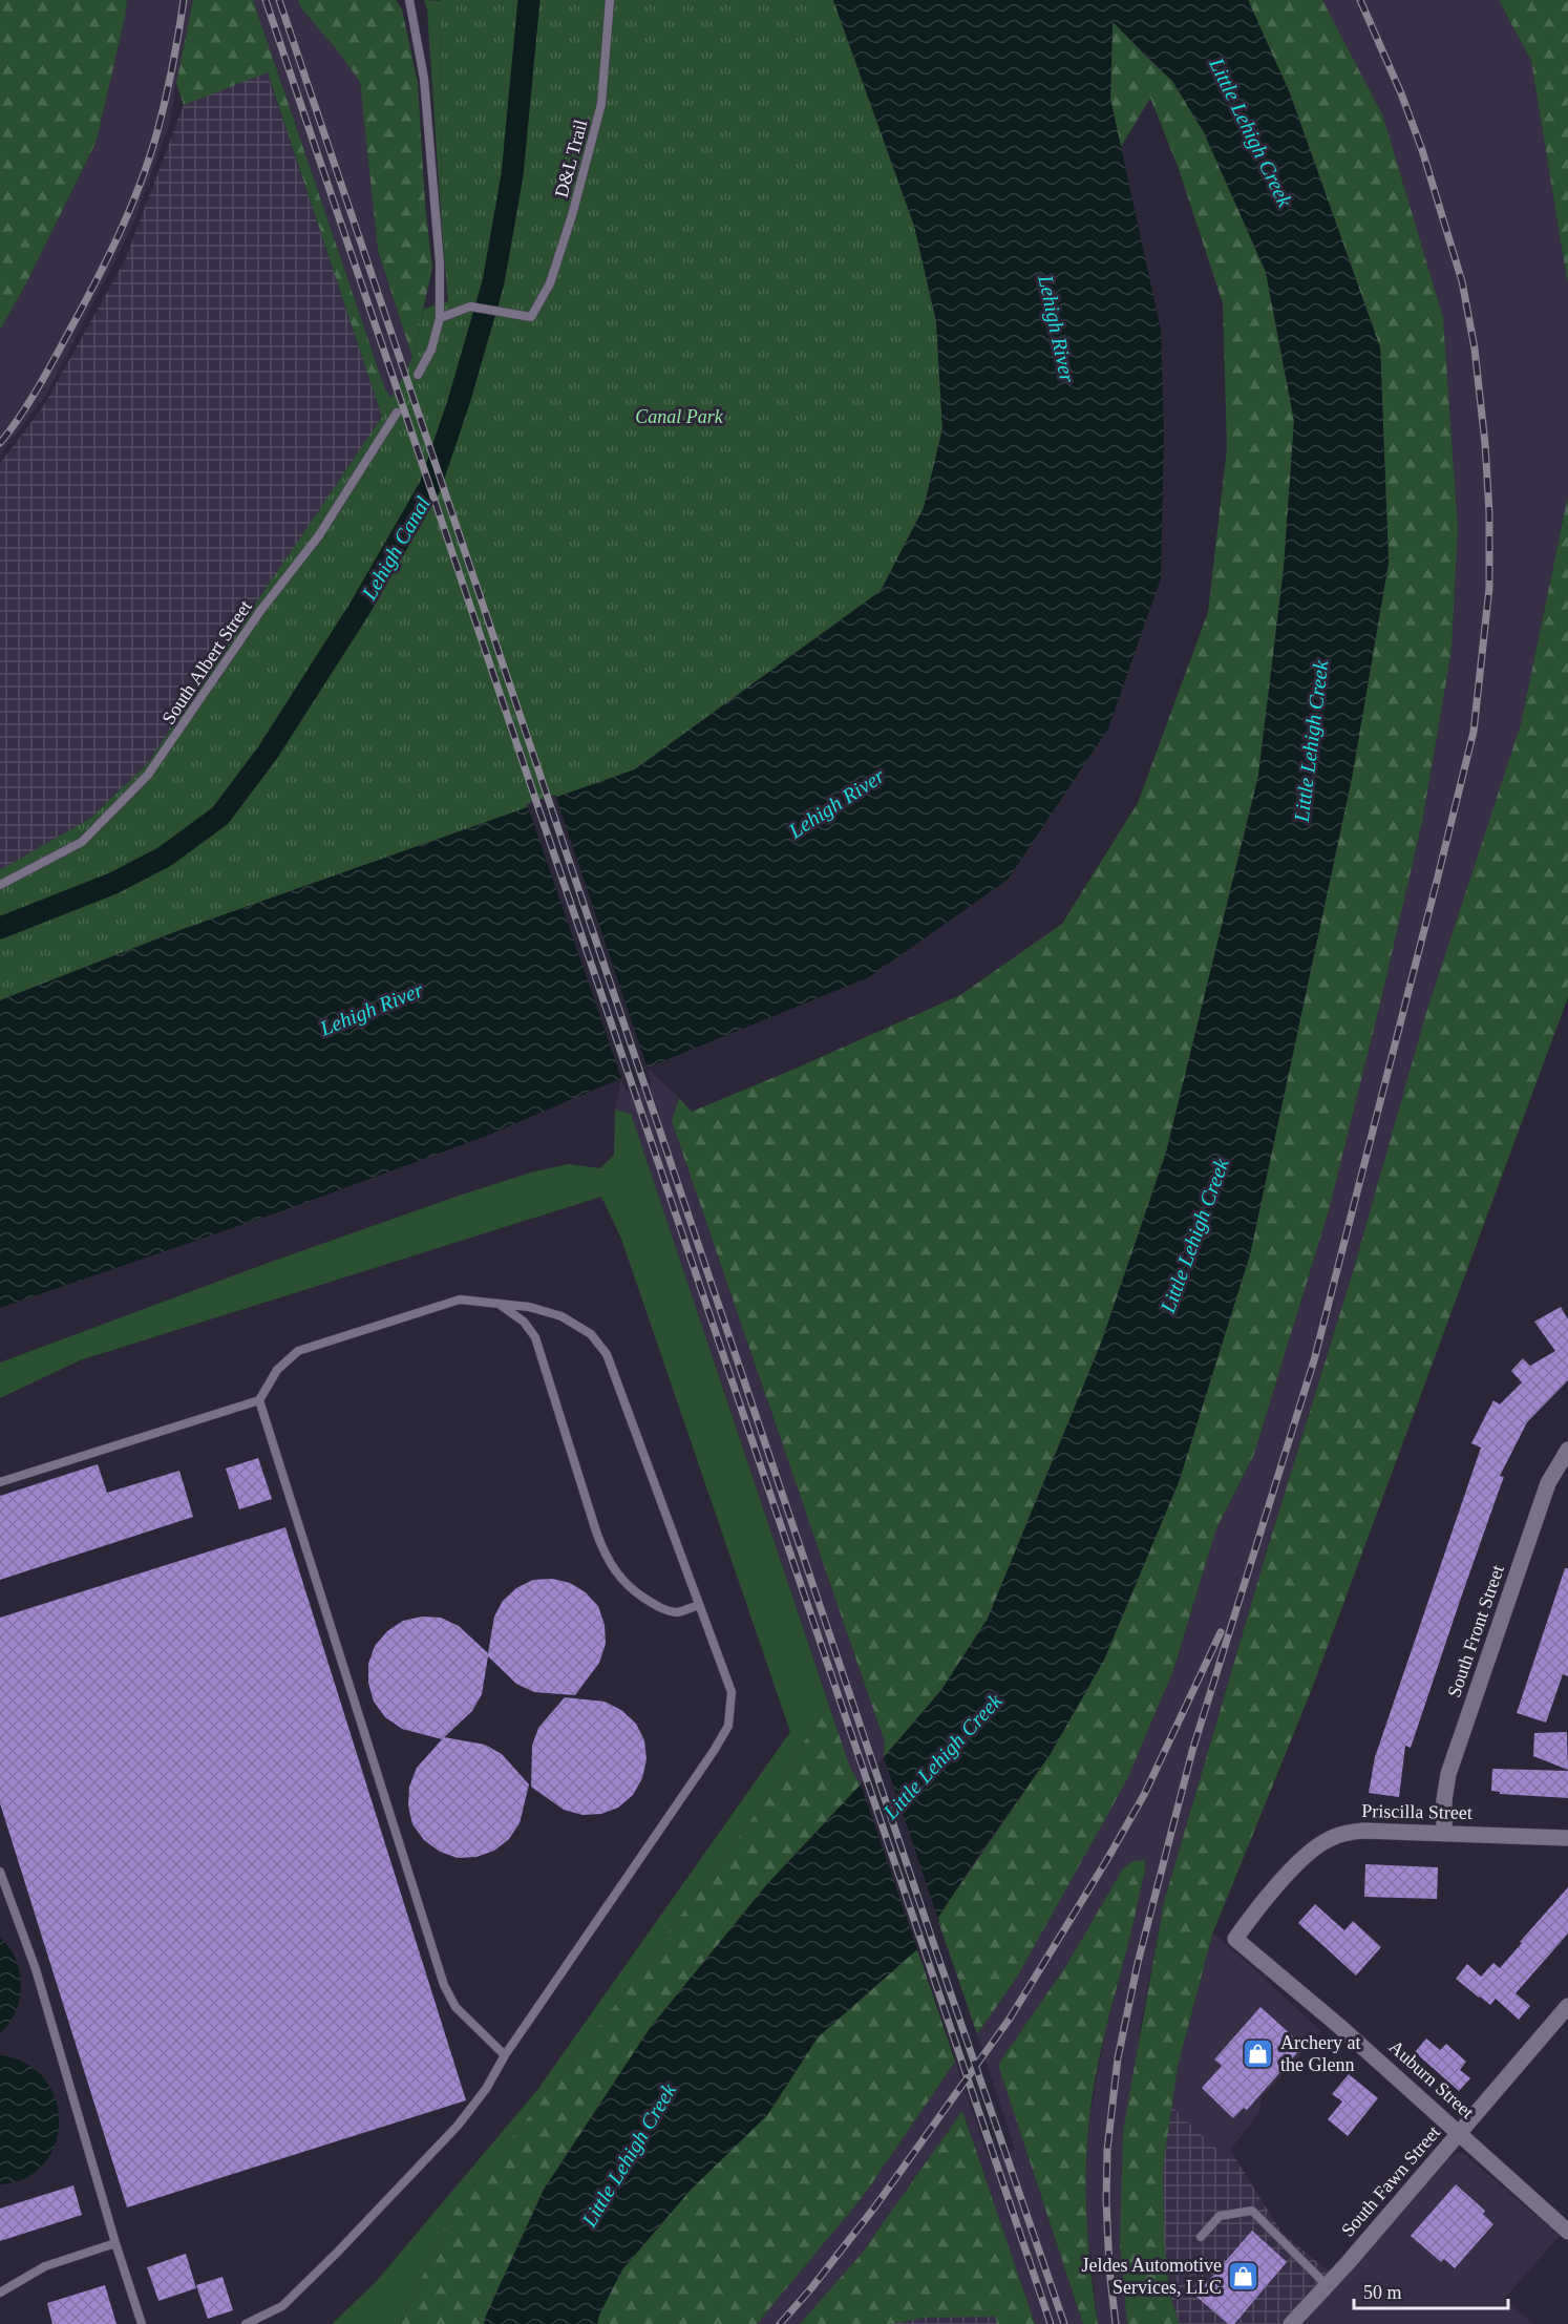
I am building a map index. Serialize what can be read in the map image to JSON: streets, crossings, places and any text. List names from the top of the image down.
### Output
{
  "streets": {
    "street": [
      "South Front Street",
      "Priscilla Street",
      "Auburn Street",
      "South Fawn Street"
    ],
    "lane": ["D&L Trail", "South Albert Street"]
  },
  "crossings": [
    ["South Front Street", "Priscilla Street"],
    ["Priscilla Street", "Auburn Street"],
    ["Auburn Street", "South Fawn Street"]
  ],
  "water": ["Little Lehigh Creek", "Lehigh River", "Lehigh Canal"],
  "parks": ["Canal Park"],
  "places": {
    "shop": ["Archery at the Glenn", "Jeldes Automotive Services, LLC"]
  },
  "scale_bar": "50 m"
}
